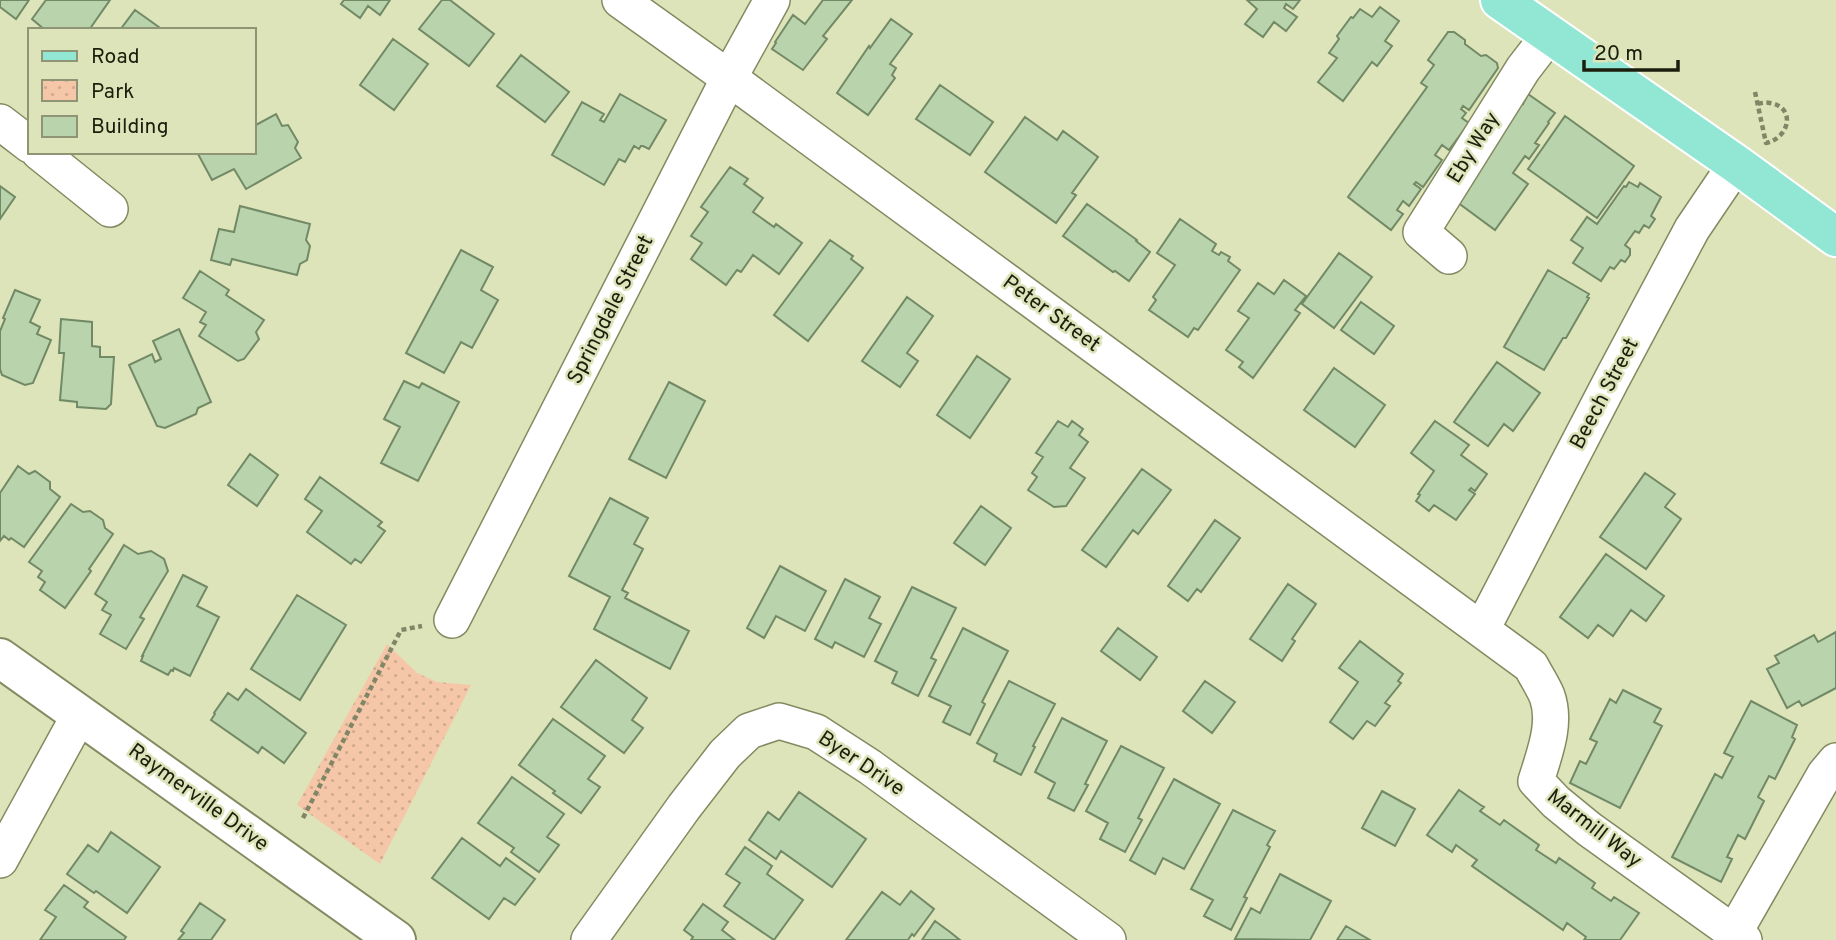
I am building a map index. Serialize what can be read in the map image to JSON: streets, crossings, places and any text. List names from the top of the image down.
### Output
{
  "streets": {
    "street": [
      "Eby Way",
      "Springdale Street",
      "Peter Street",
      "Beech Street",
      "Byer Drive",
      "Raymerville Drive",
      "Marmill Way"
    ]
  },
  "crossings": [
    ["Springdale Street", "Peter Street"],
    ["Peter Street", "Beech Street"],
    ["Peter Street", "Marmill Way"],
    ["Beech Street", "Marmill Way"]
  ],
  "legend": ["Road", "Park", "Building"],
  "scale_bar": "20 m"
}
